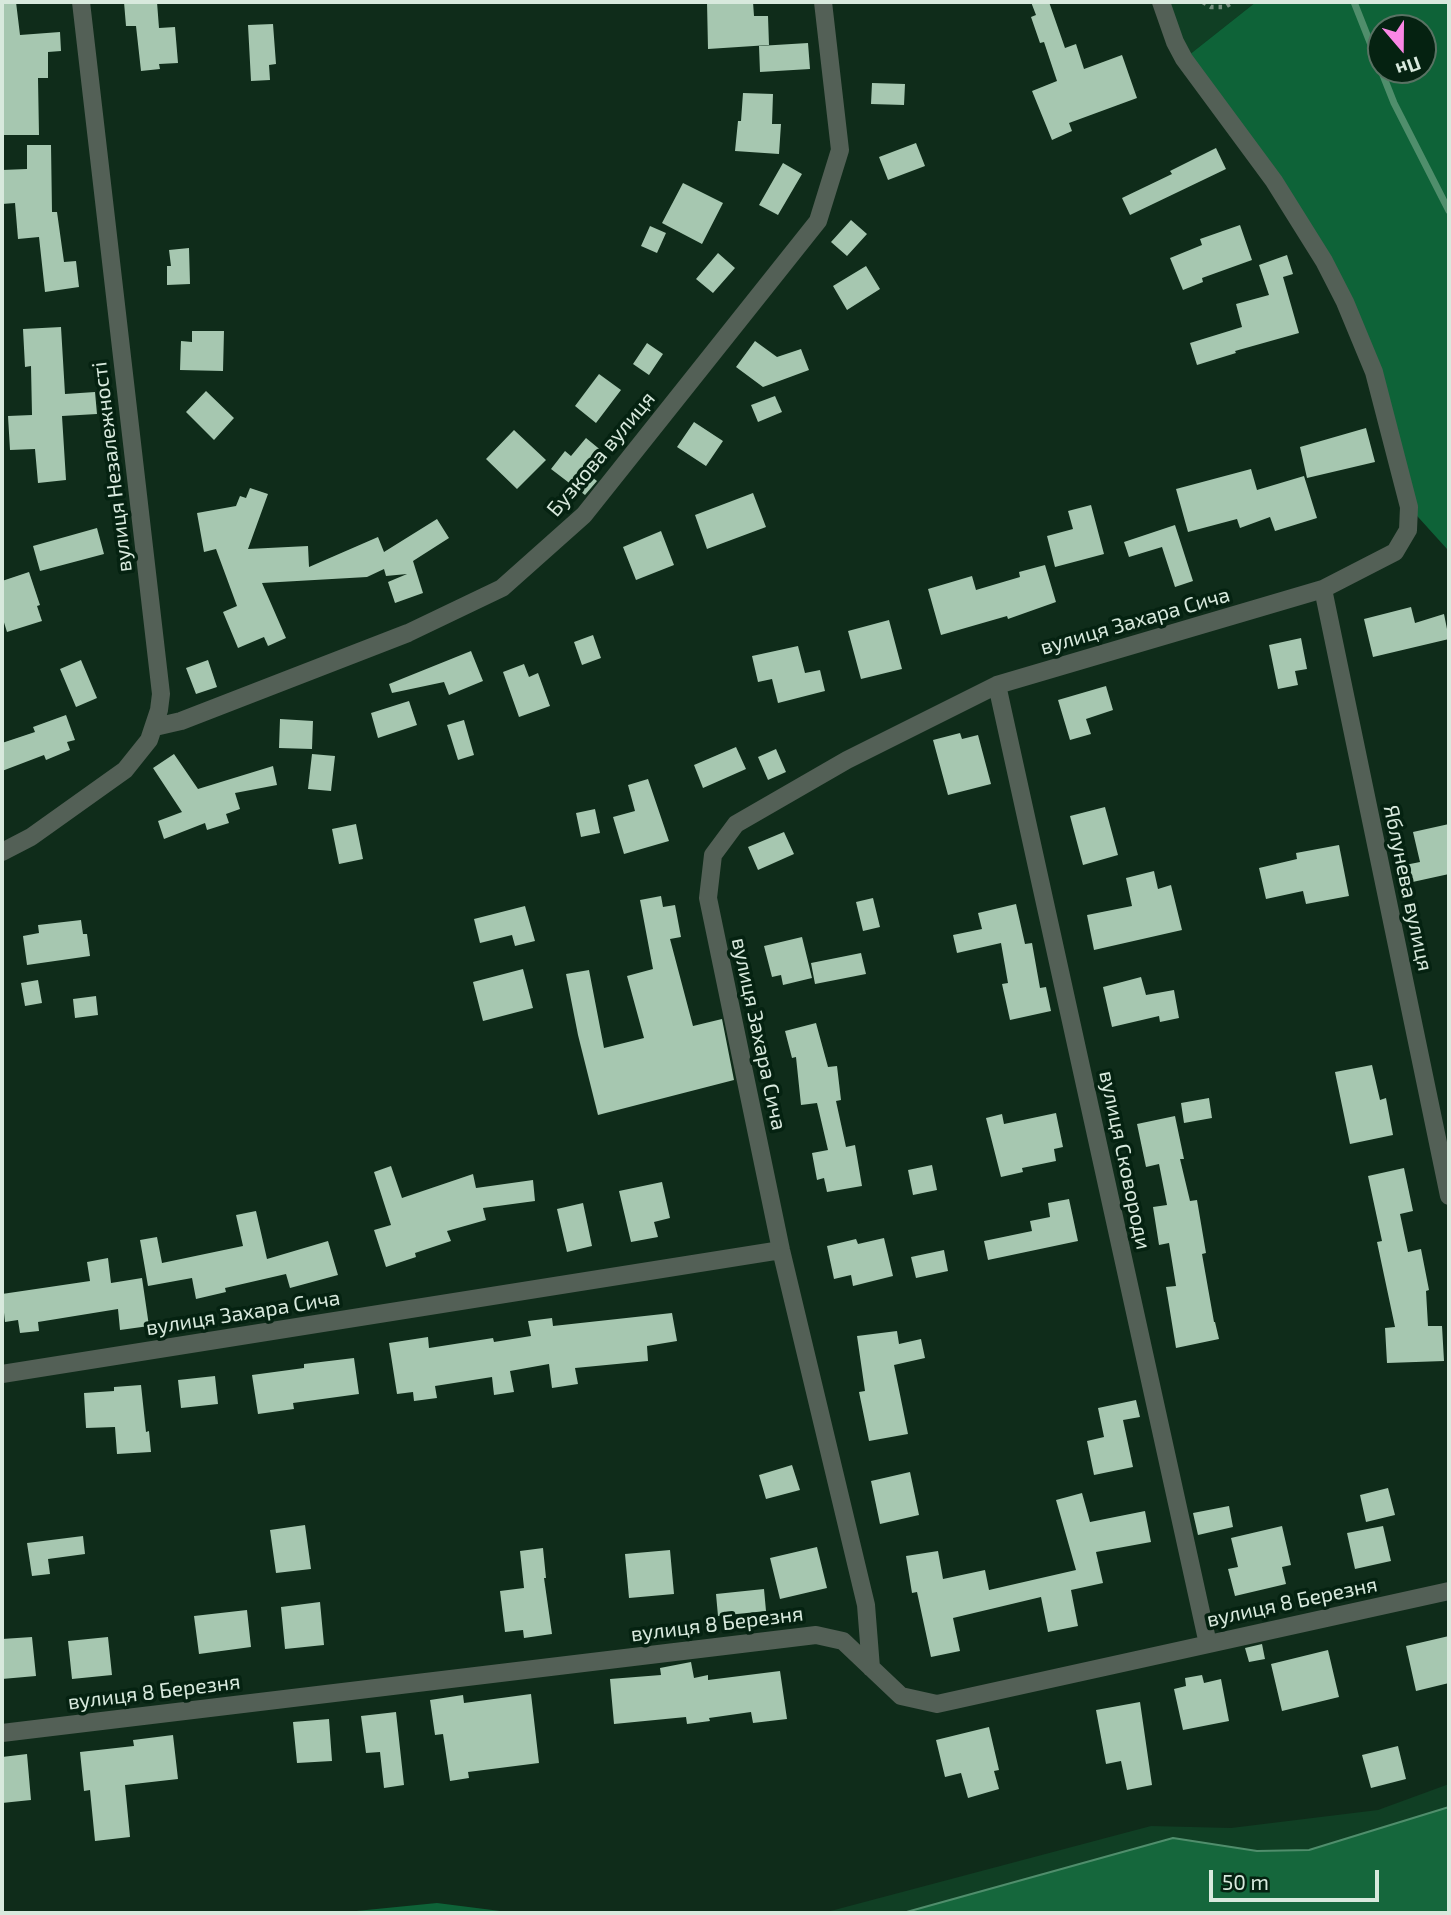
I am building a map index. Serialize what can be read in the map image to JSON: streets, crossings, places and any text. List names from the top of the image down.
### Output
{
  "streets": {
    "street": [
      "Бузкова вулиця",
      "вулиця Незалежності",
      "вулиця Захара Сича",
      "Яблунева вулиця",
      "вулиця Сковороди",
      "вулиця 8 Березня"
    ]
  },
  "crossings": [
    ["Бузкова вулиця", "вулиця Незалежності"],
    ["вулиця Захара Сича", "Яблунева вулиця"],
    ["вулиця Захара Сича", "вулиця Сковороди"],
    ["вулиця Захара Сича", "вулиця 8 Березня"],
    ["вулиця Сковороди", "вулиця 8 Березня"]
  ],
  "scale_bar": "50 m",
  "north": "bottom"
}
